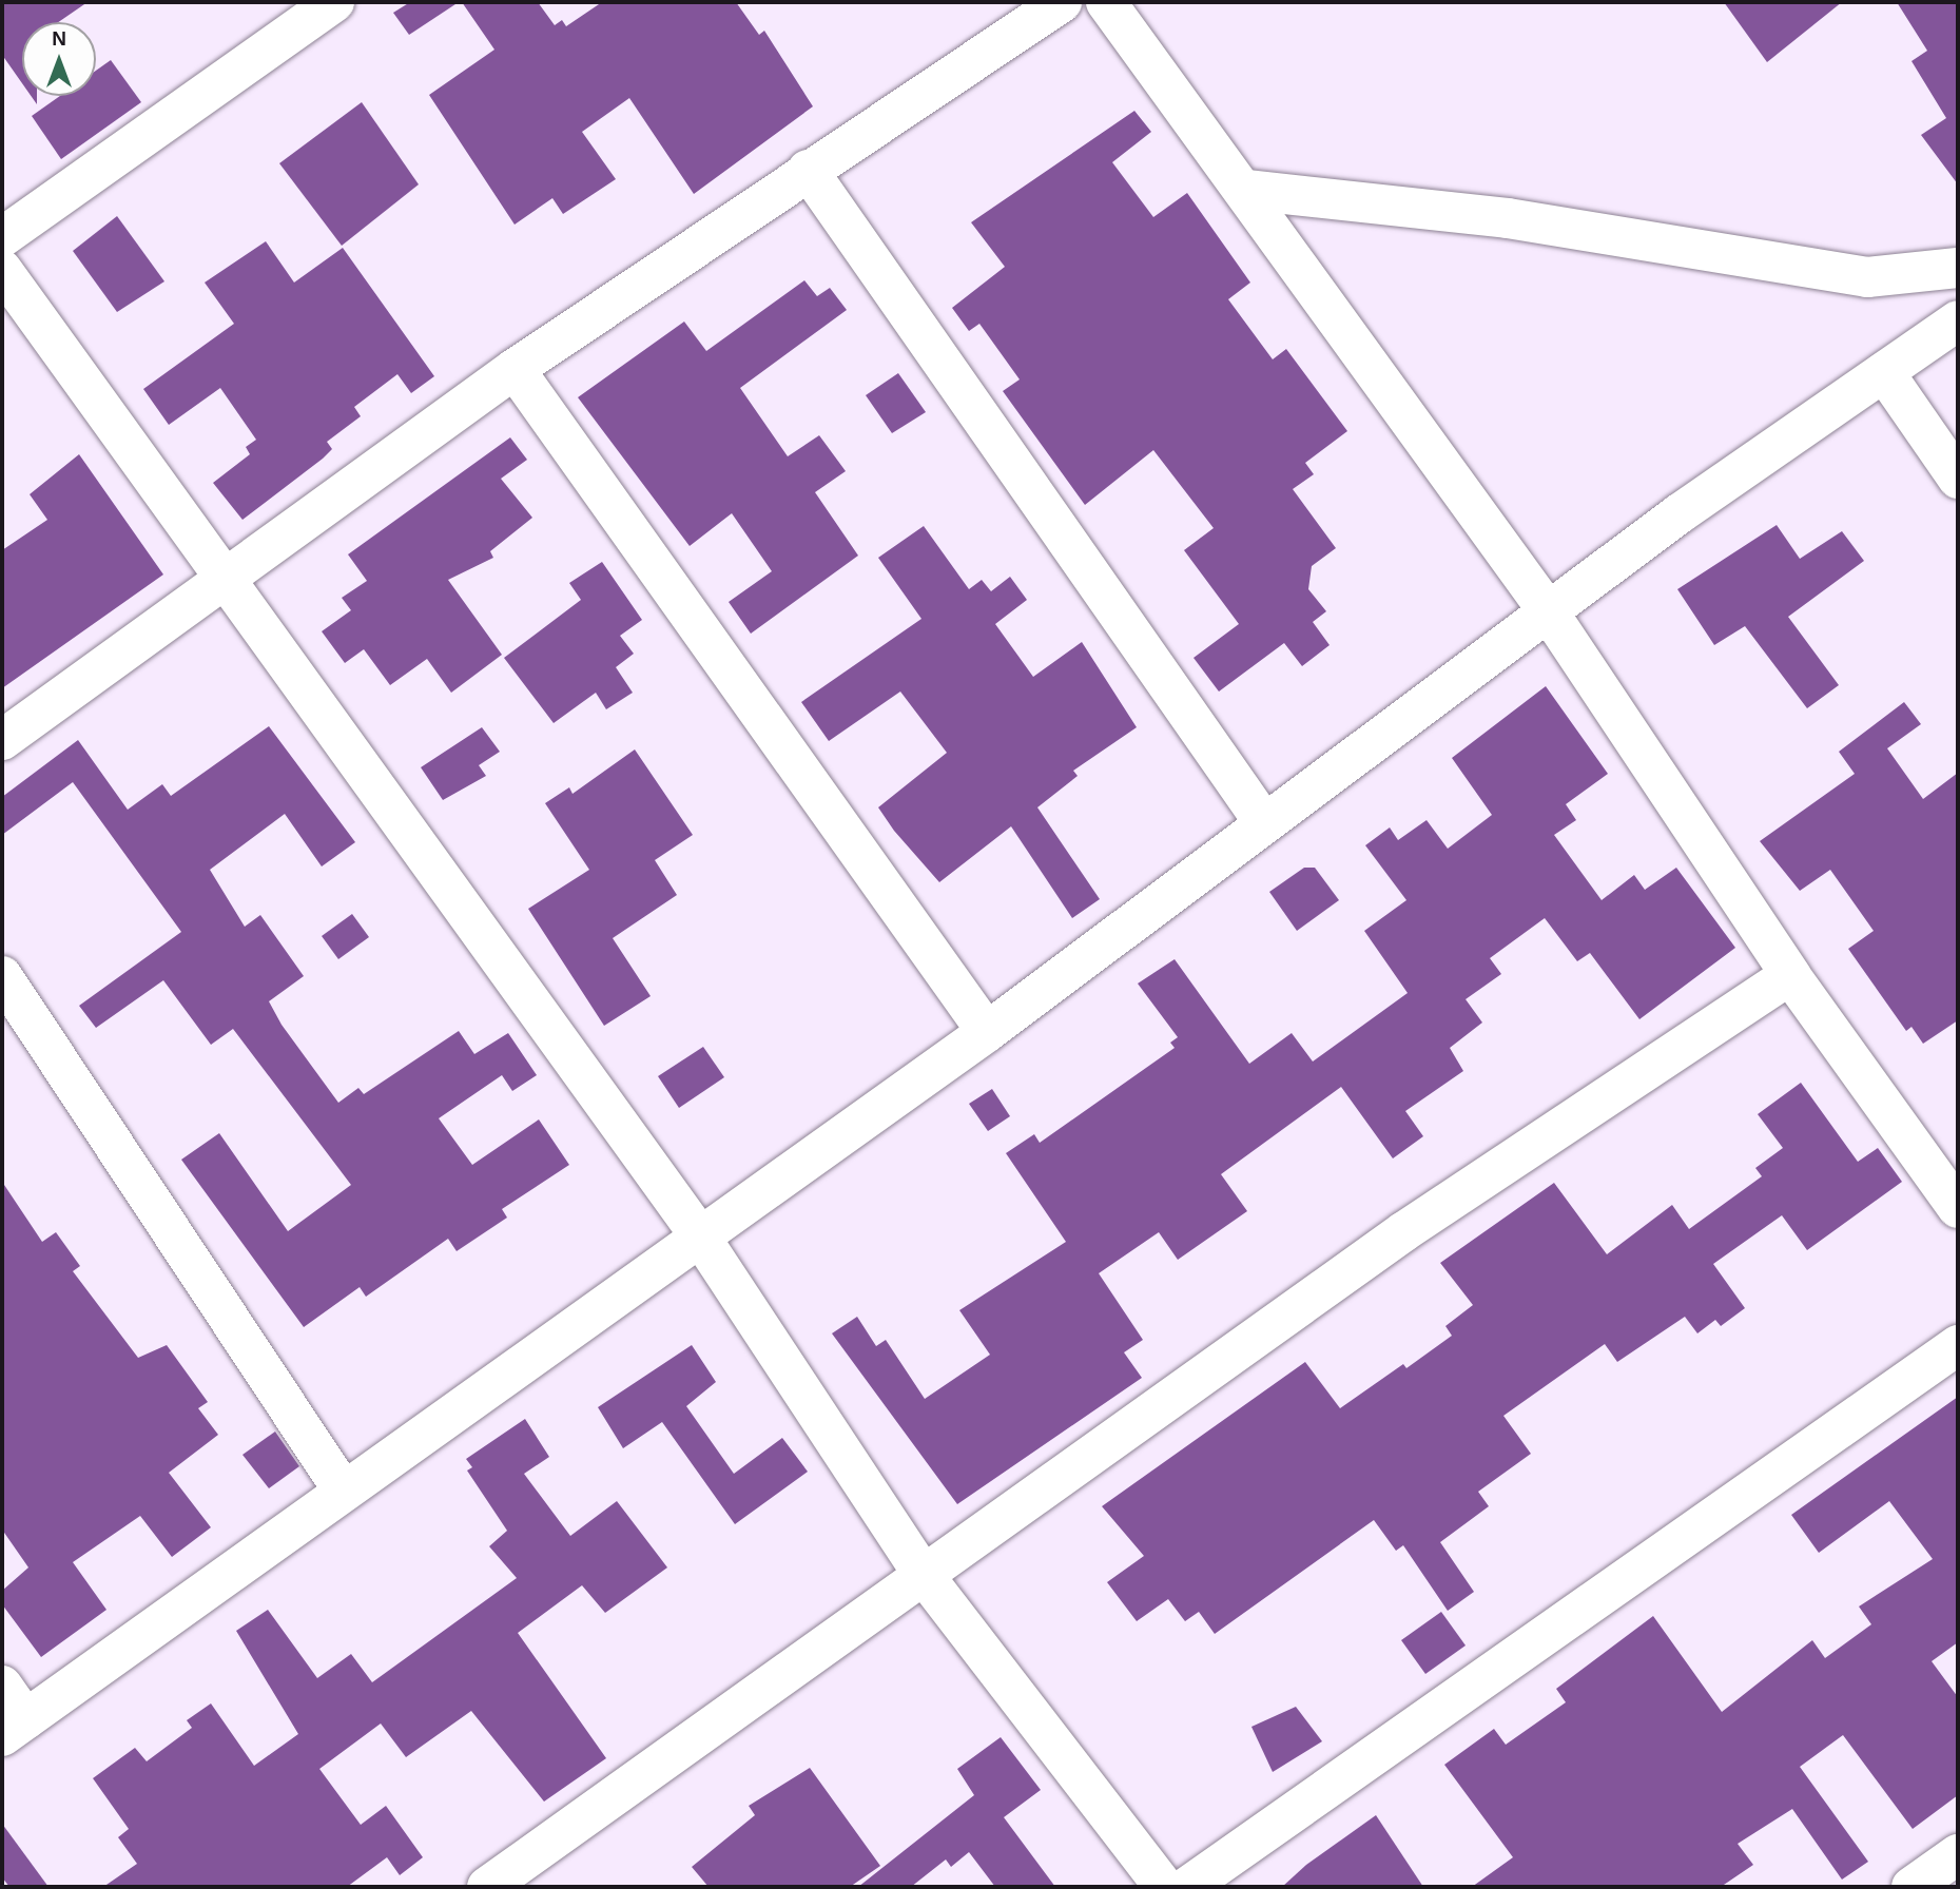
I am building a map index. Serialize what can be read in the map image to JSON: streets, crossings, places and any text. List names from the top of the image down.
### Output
{
  "north": "top"
}
